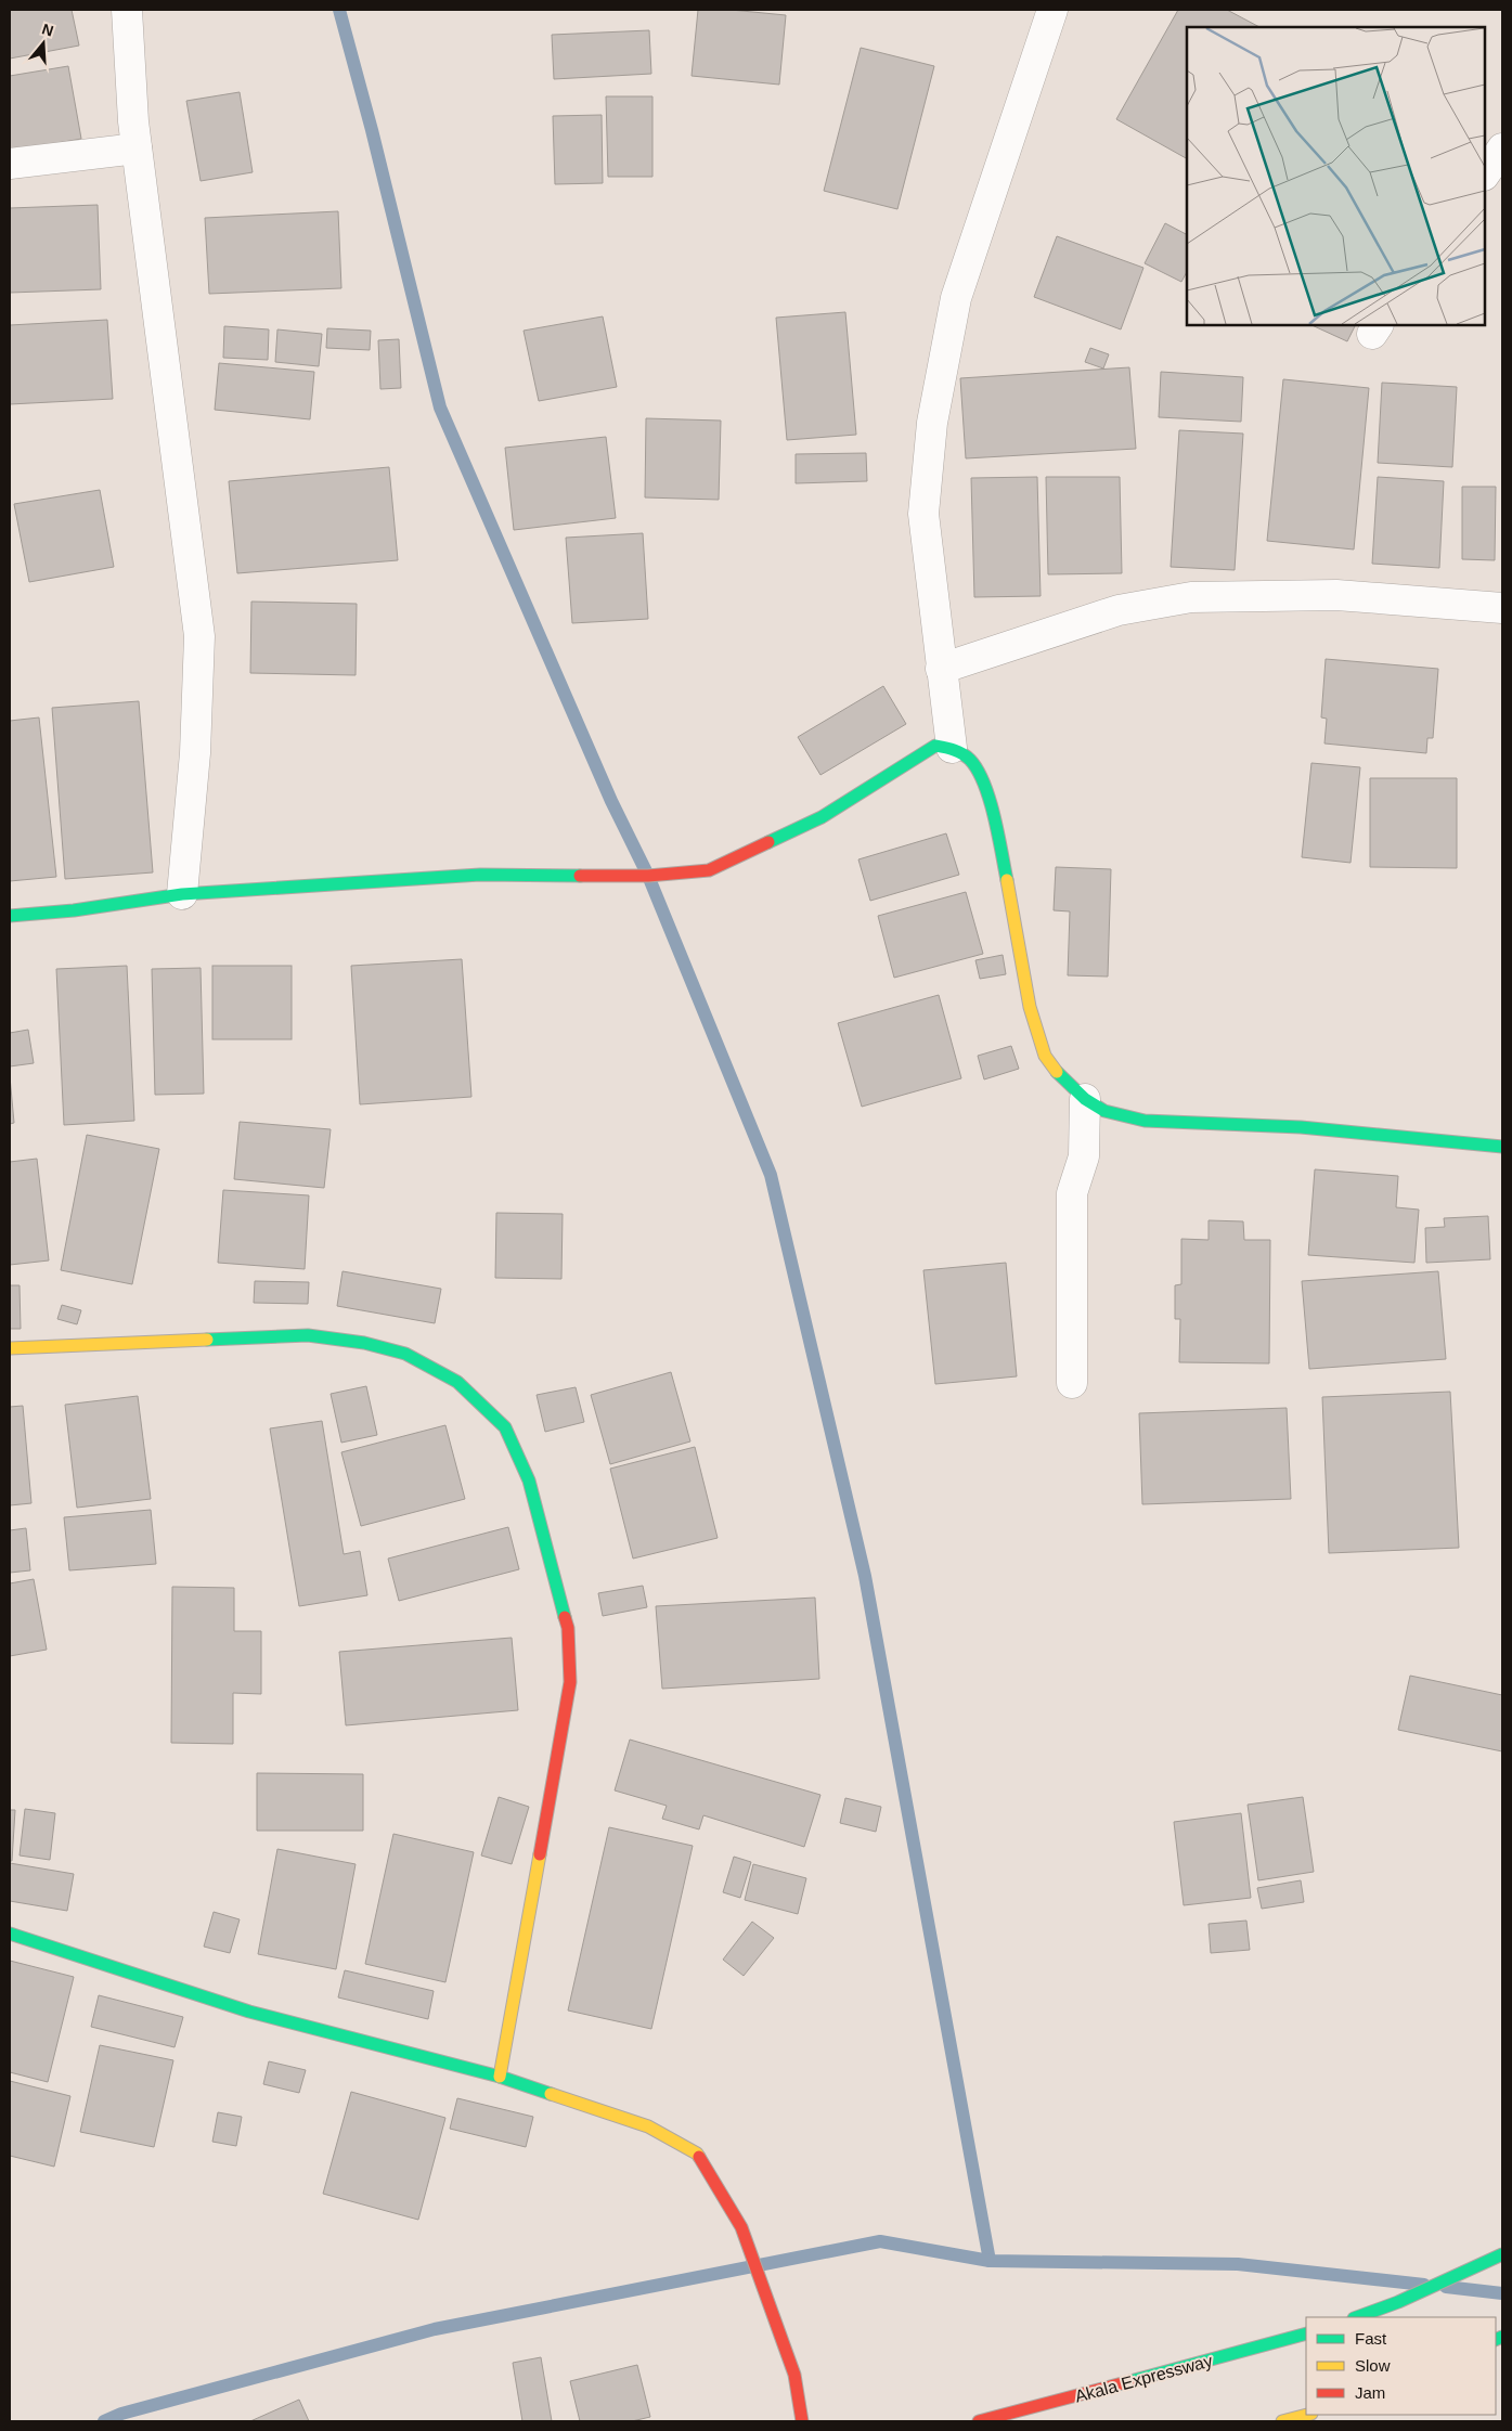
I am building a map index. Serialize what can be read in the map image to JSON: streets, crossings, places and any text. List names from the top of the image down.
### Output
{
  "streets": {
    "street": ["Akala Expressway"]
  },
  "legend": ["Fast", "Slow", "Jam"],
  "north": "top"
}
